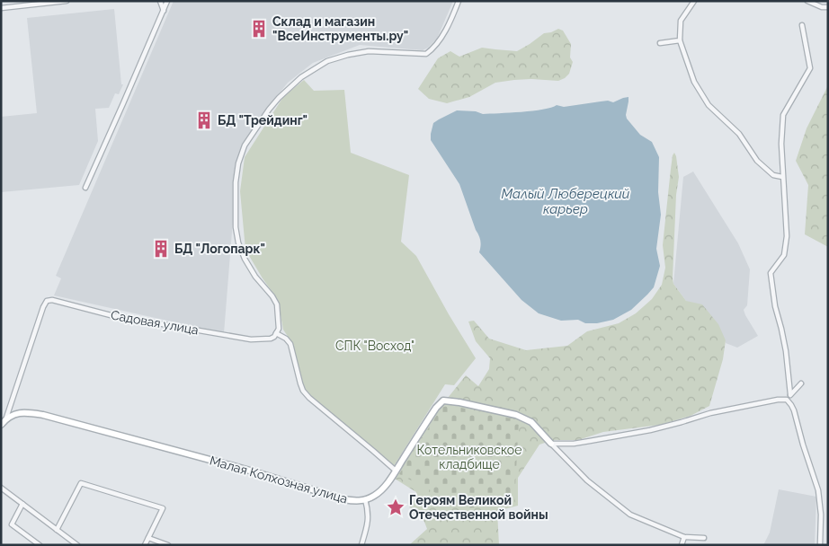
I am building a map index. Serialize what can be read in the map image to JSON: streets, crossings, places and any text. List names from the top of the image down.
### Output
{
  "streets": {
    "street": ["Садовая улица", "Малая Колхозная улица"]
  },
  "crossings": [
    ["Садовая улица", "Малая Колхозная улица"]
  ],
  "water": ["Малый Люберецкий карьер"],
  "parks": ["СПК \"Восход\"", "Котельниковское кладбище"],
  "places": {
    "building": ["Склад и магазин \"ВсеИнструменты.ру\"", "БД \"Трейдинг\"", "БД \"Логопарк\""],
    "place": ["Героям Великой Отечественной войны"]
  }
}
